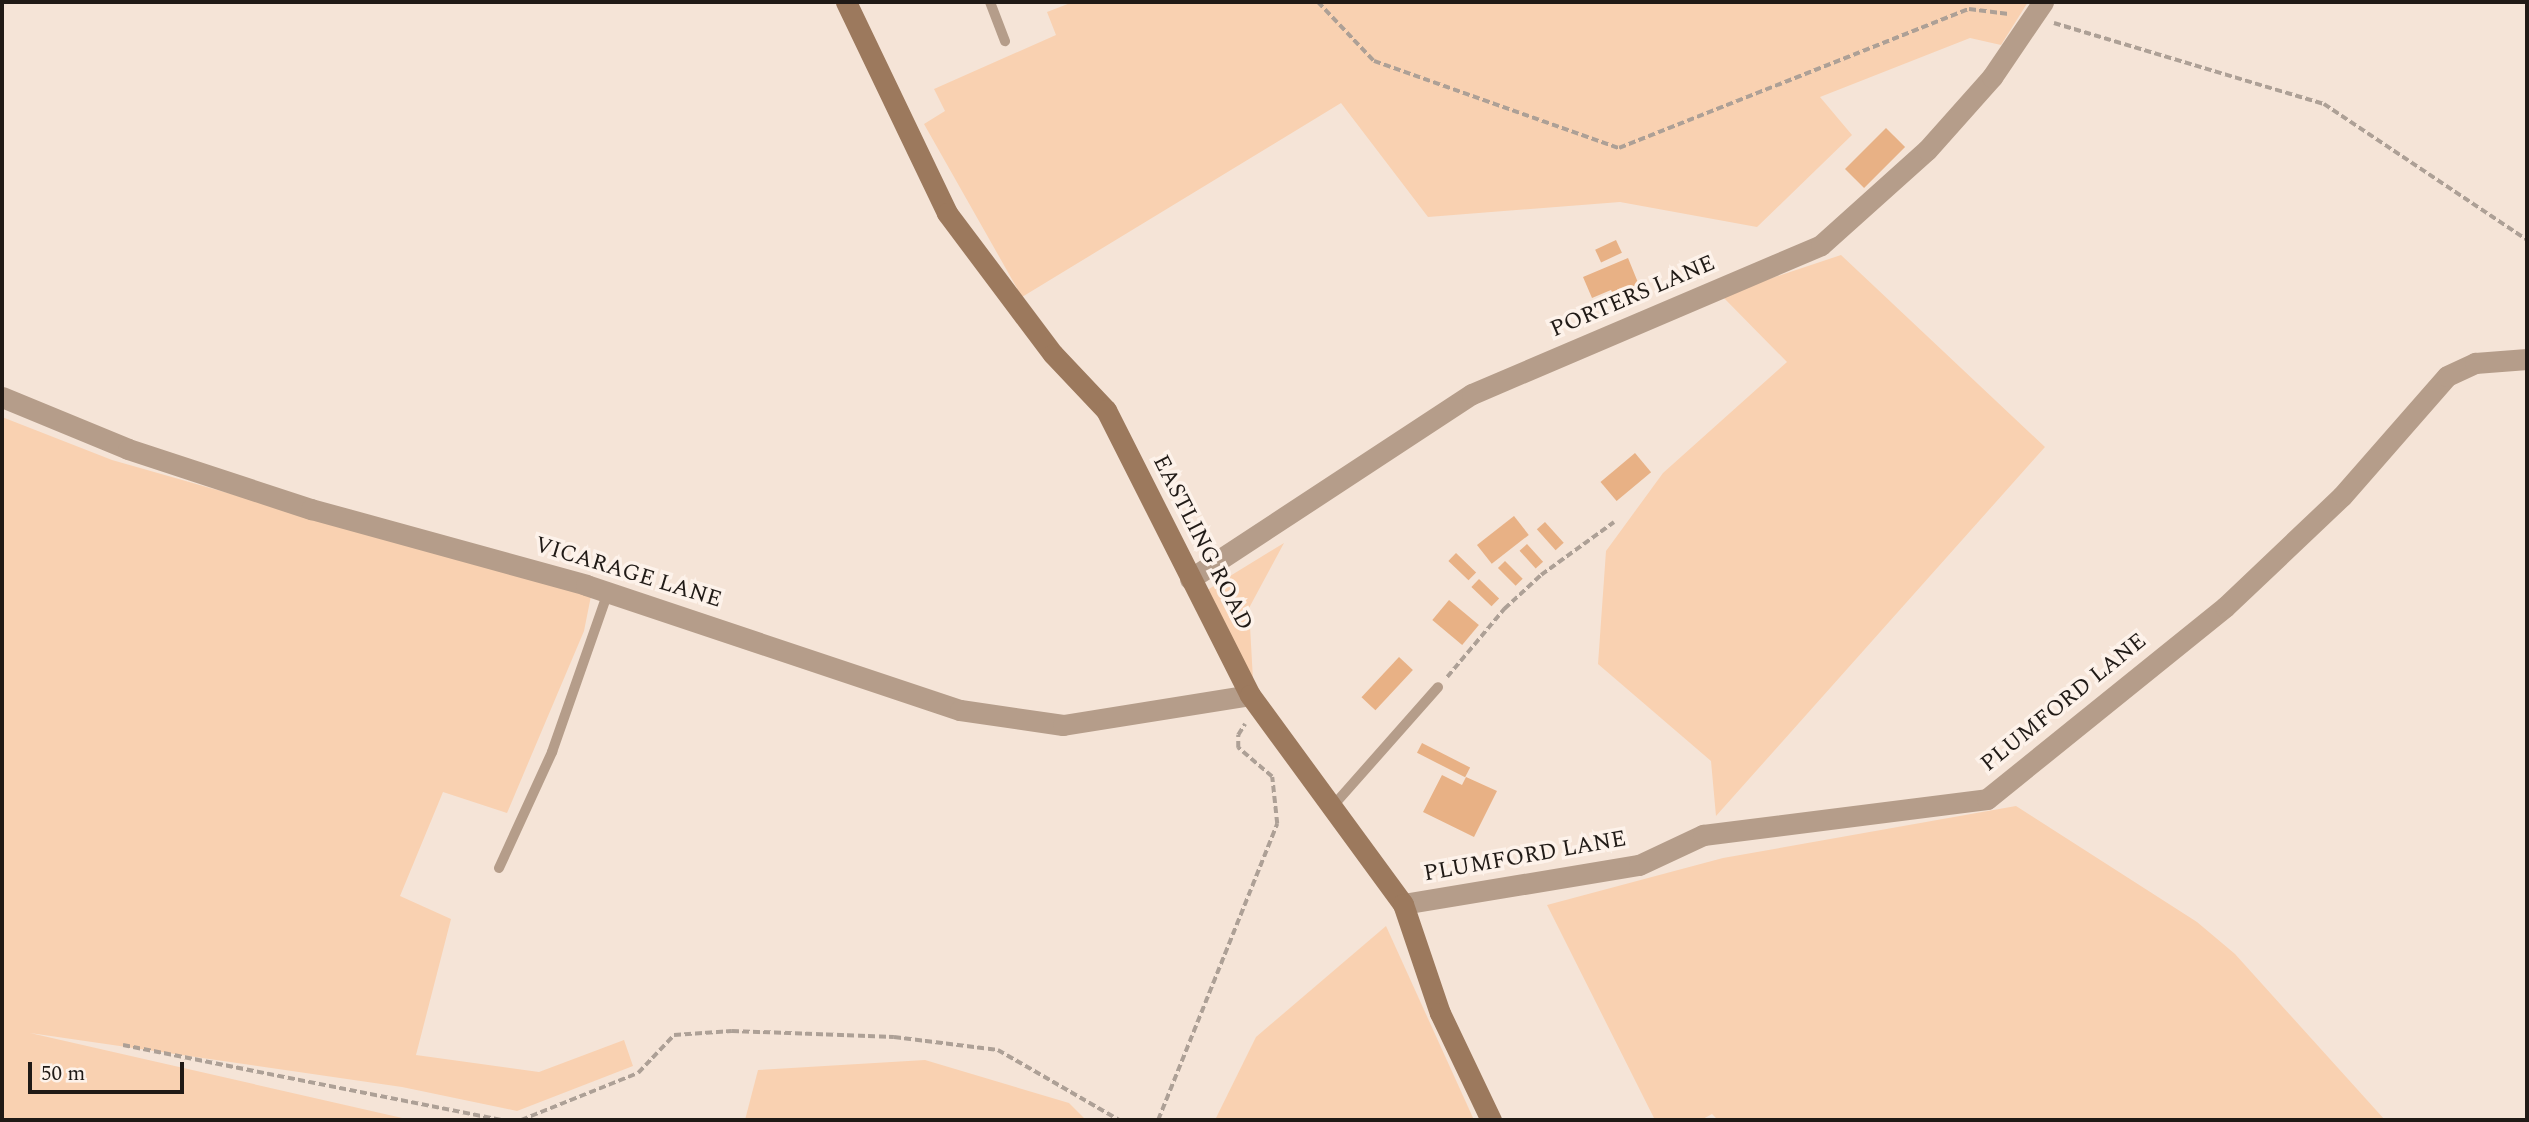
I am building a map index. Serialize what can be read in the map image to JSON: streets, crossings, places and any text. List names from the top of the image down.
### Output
{
  "streets": {
    "street": [
      "PORTERS LANE",
      "EASTLING ROAD",
      "VICARAGE LANE",
      "PLUMFORD LANE"
    ]
  },
  "crossings": [
    ["PORTERS LANE", "EASTLING ROAD"],
    ["EASTLING ROAD", "VICARAGE LANE"],
    ["EASTLING ROAD", "PLUMFORD LANE"]
  ],
  "scale_bar": "50 m"
}
